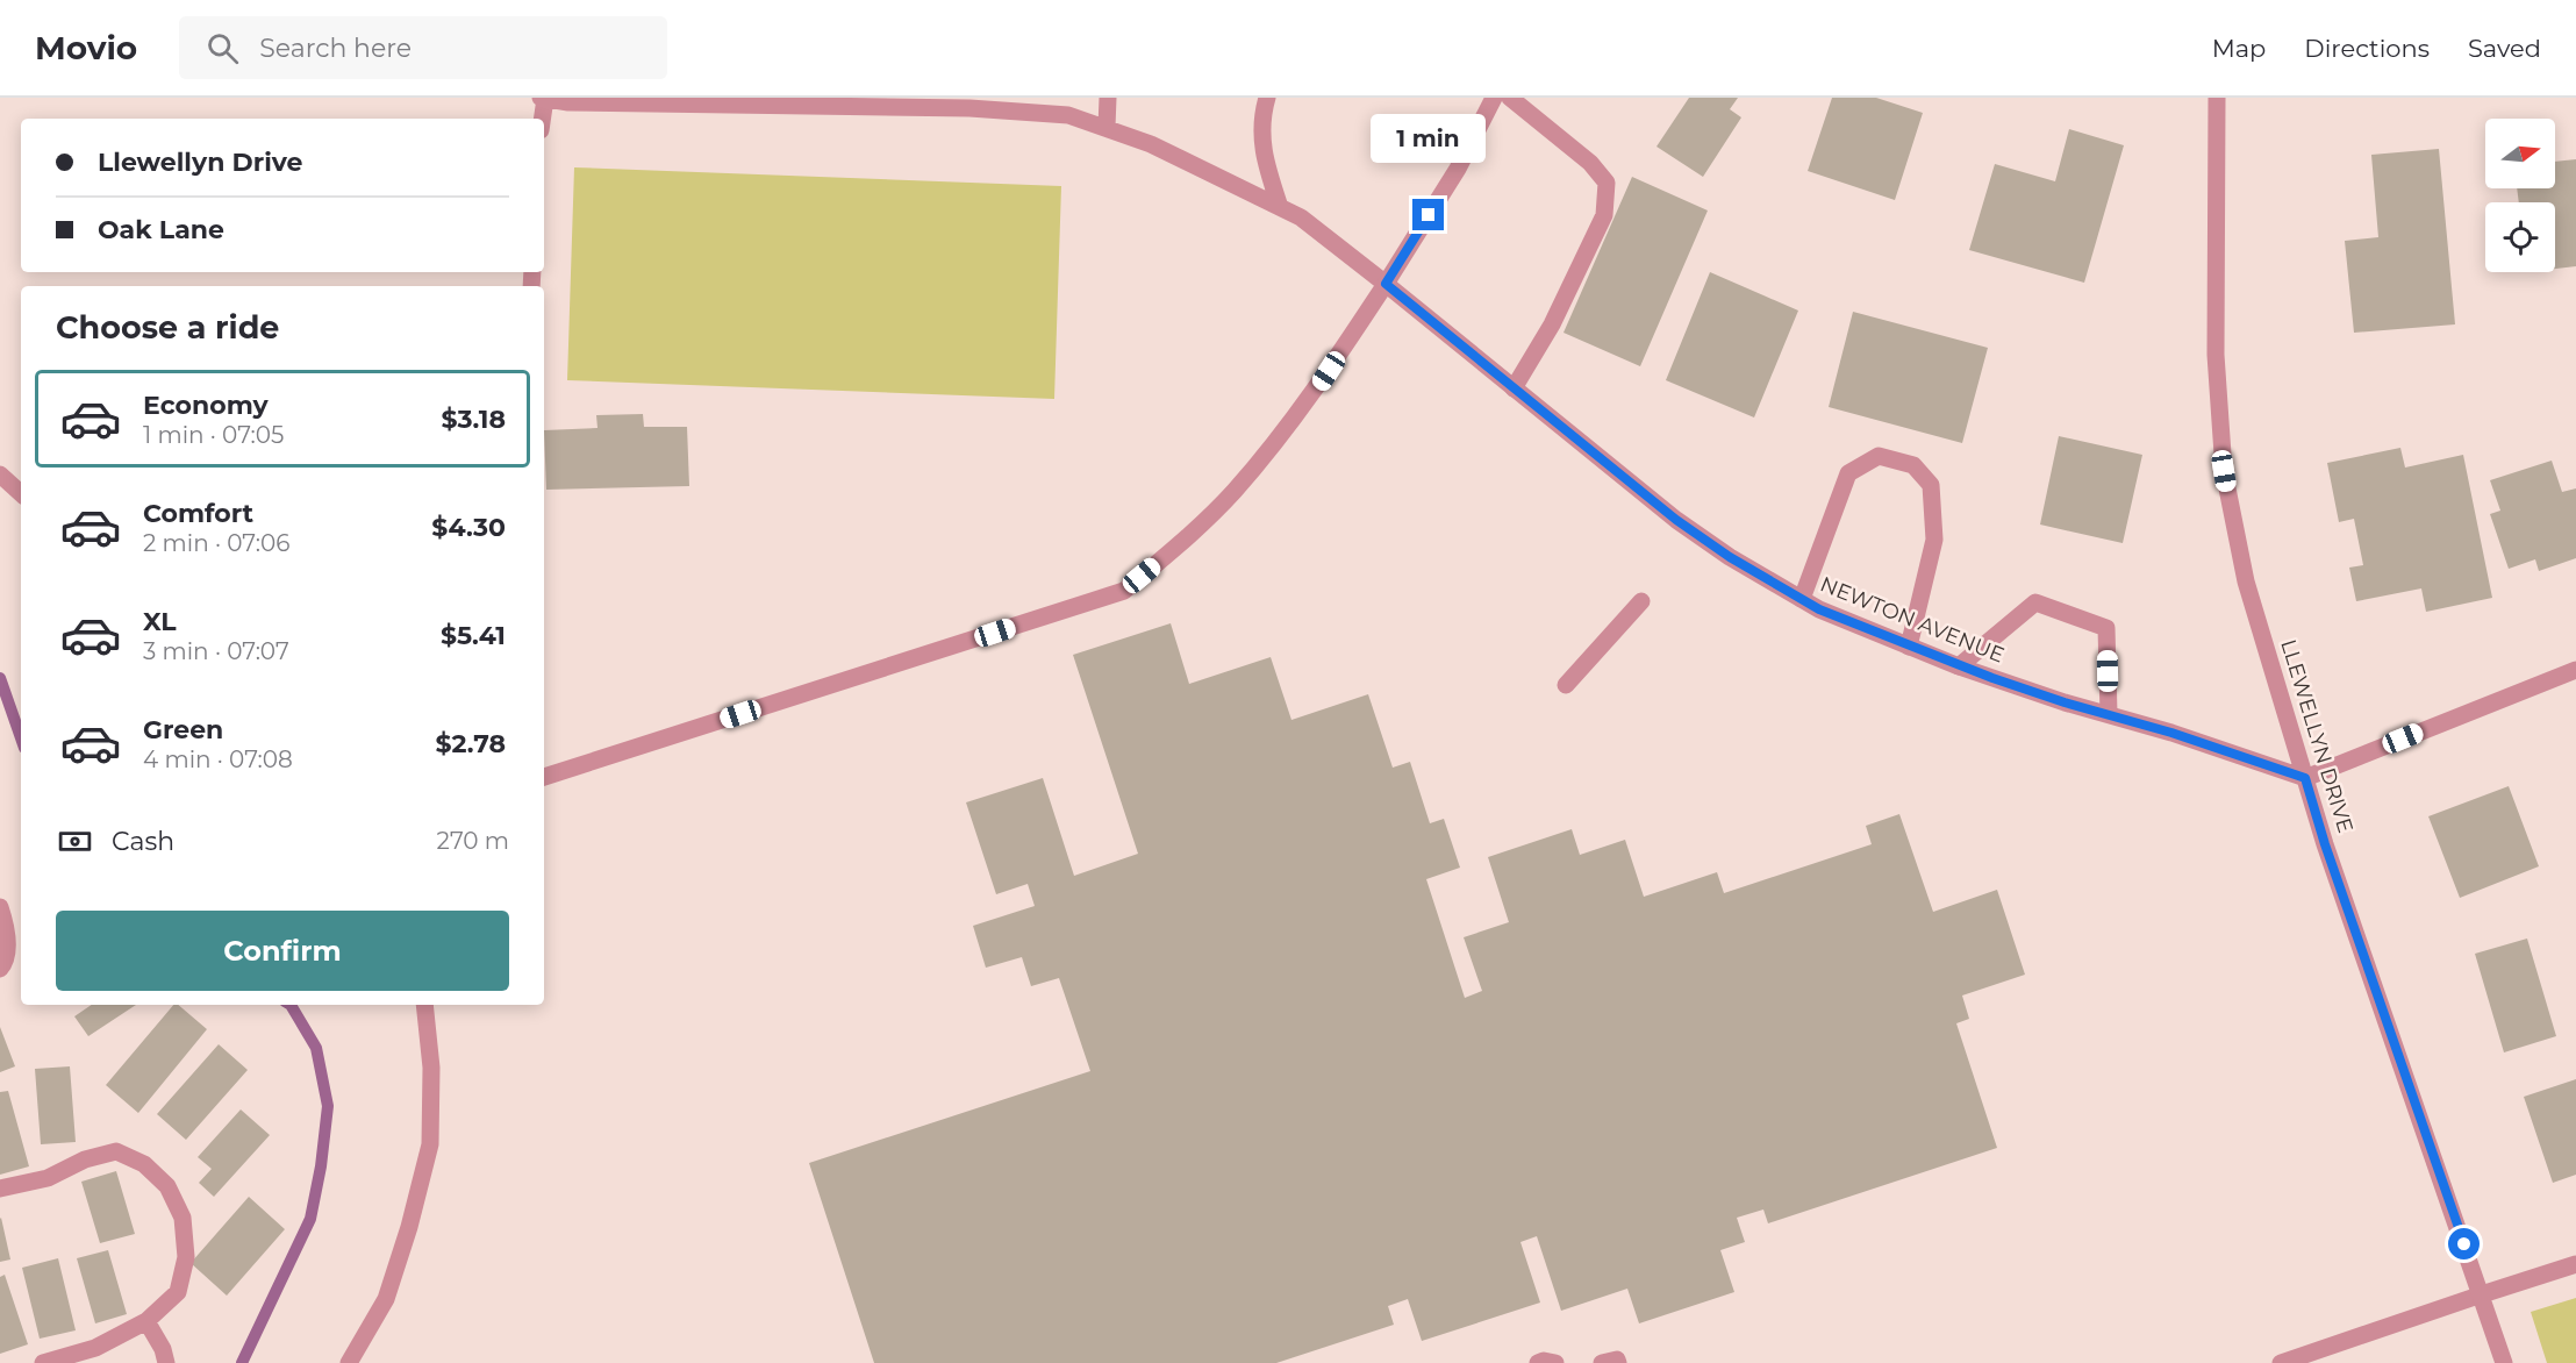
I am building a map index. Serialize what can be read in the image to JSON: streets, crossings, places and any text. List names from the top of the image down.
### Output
{
  "streets": {
    "street": ["NEWTON AVENUE", "LLEWELLYN DRIVE"]
  },
  "crossings": [
    ["NEWTON AVENUE", "LLEWELLYN DRIVE"]
  ],
  "north": "right",
  "page": {
    "header": "Movio",
    "search": "Search here",
    "nav": ["Map", "Directions", "Saved"],
    "bubble": "1 min",
    "banner": ["Llewellyn Drive", "Oak Lane"],
    "heading": "Choose a ride",
    "list": [
      {
        "name": "Economy",
        "note": "1 min · 07:05",
        "value": "$3.18"
      },
      {
        "name": "Comfort",
        "note": "2 min · 07:06",
        "value": "$4.30"
      },
      {
        "name": "XL",
        "note": "3 min · 07:07",
        "value": "$5.41"
      },
      {
        "name": "Green",
        "note": "4 min · 07:08",
        "value": "$2.78"
      }
    ],
    "pay": ["Cash", "270 m"],
    "buttons": "Confirm"
  }
}
